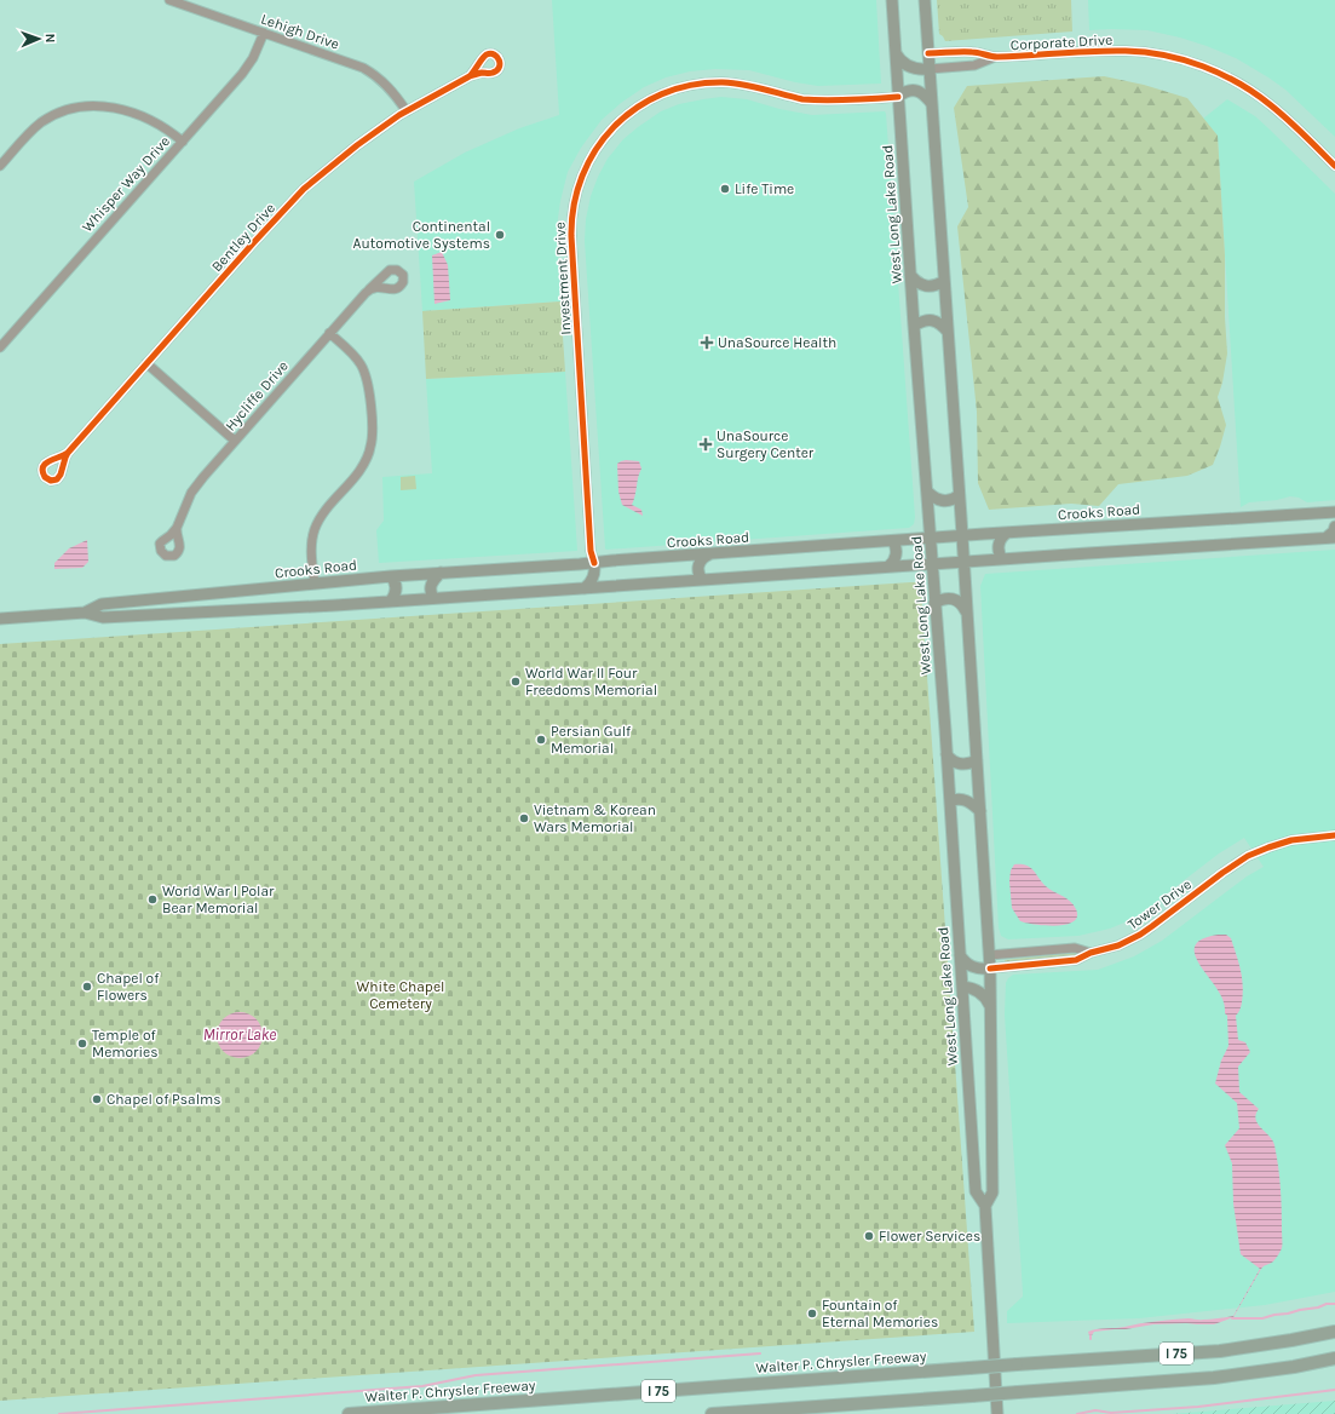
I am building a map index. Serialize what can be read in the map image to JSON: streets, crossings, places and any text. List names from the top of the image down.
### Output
{
  "streets": {
    "highway": ["I 75", "Walter P. Chrysler Freeway"],
    "main road": ["West Long Lake Road", "Crooks Road"],
    "street": [
      "Lehigh Drive",
      "Corporate Drive",
      "Whisper Way Drive",
      "Bentley Drive",
      "Investment Drive",
      "Hycliffe Drive",
      "Tower Drive"
    ]
  },
  "crossings": [
    ["Lehigh Drive", "Whisper Way Drive"],
    ["Lehigh Drive", "Bentley Drive"],
    ["Corporate Drive", "West Long Lake Road"],
    ["West Long Lake Road", "Investment Drive"],
    ["West Long Lake Road", "Crooks Road"],
    ["West Long Lake Road", "Tower Drive"],
    ["Investment Drive", "Crooks Road"]
  ],
  "water": ["Mirror Lake"],
  "parks": ["White Chapel Cemetery"],
  "places": {
    "other": [
      "Life Time",
      "Continental Automotive Systems",
      "World War II Four Freedoms Memorial",
      "Persian Gulf Memorial",
      "Vietnam & Korean Wars Memorial",
      "World War I Polar Bear Memorial",
      "Chapel of Flowers",
      "Temple of Memories",
      "Chapel of Psalms",
      "Flower Services",
      "Fountain of Eternal Memories"
    ],
    "health": ["UnaSource Health", "UnaSource Surgery Center"]
  },
  "north": "right"
}
